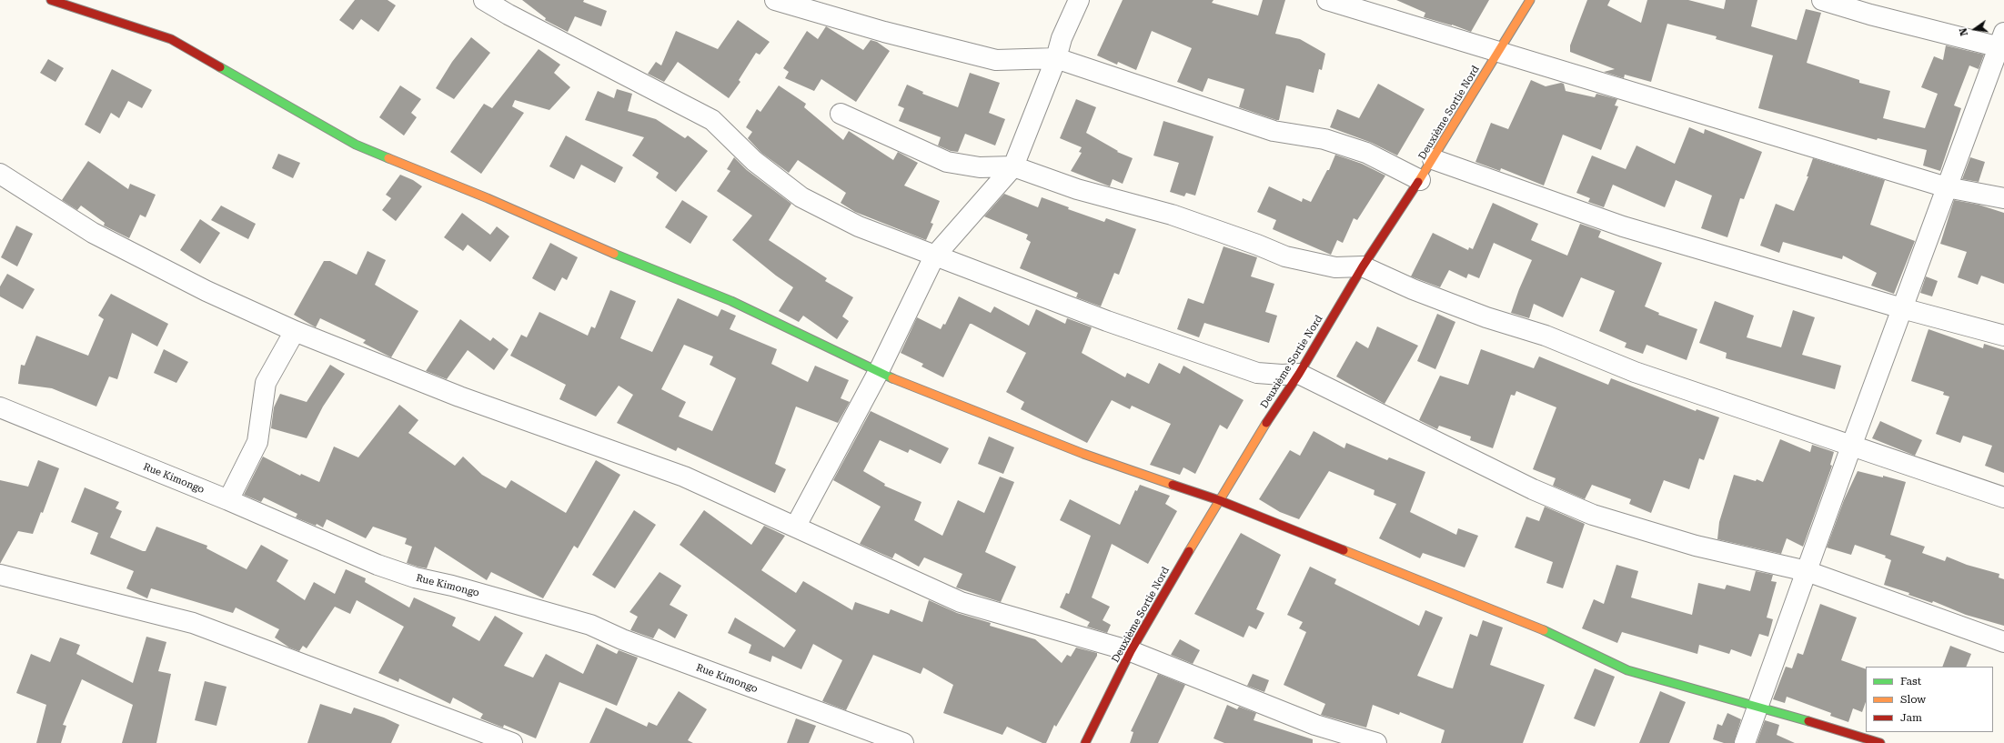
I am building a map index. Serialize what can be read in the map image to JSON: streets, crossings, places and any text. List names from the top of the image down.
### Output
{
  "streets": {
    "street": ["Deuxième Sortie Nord", "Rue Kimongo"]
  },
  "legend": ["Fast", "Slow", "Jam"],
  "north": "left"
}
